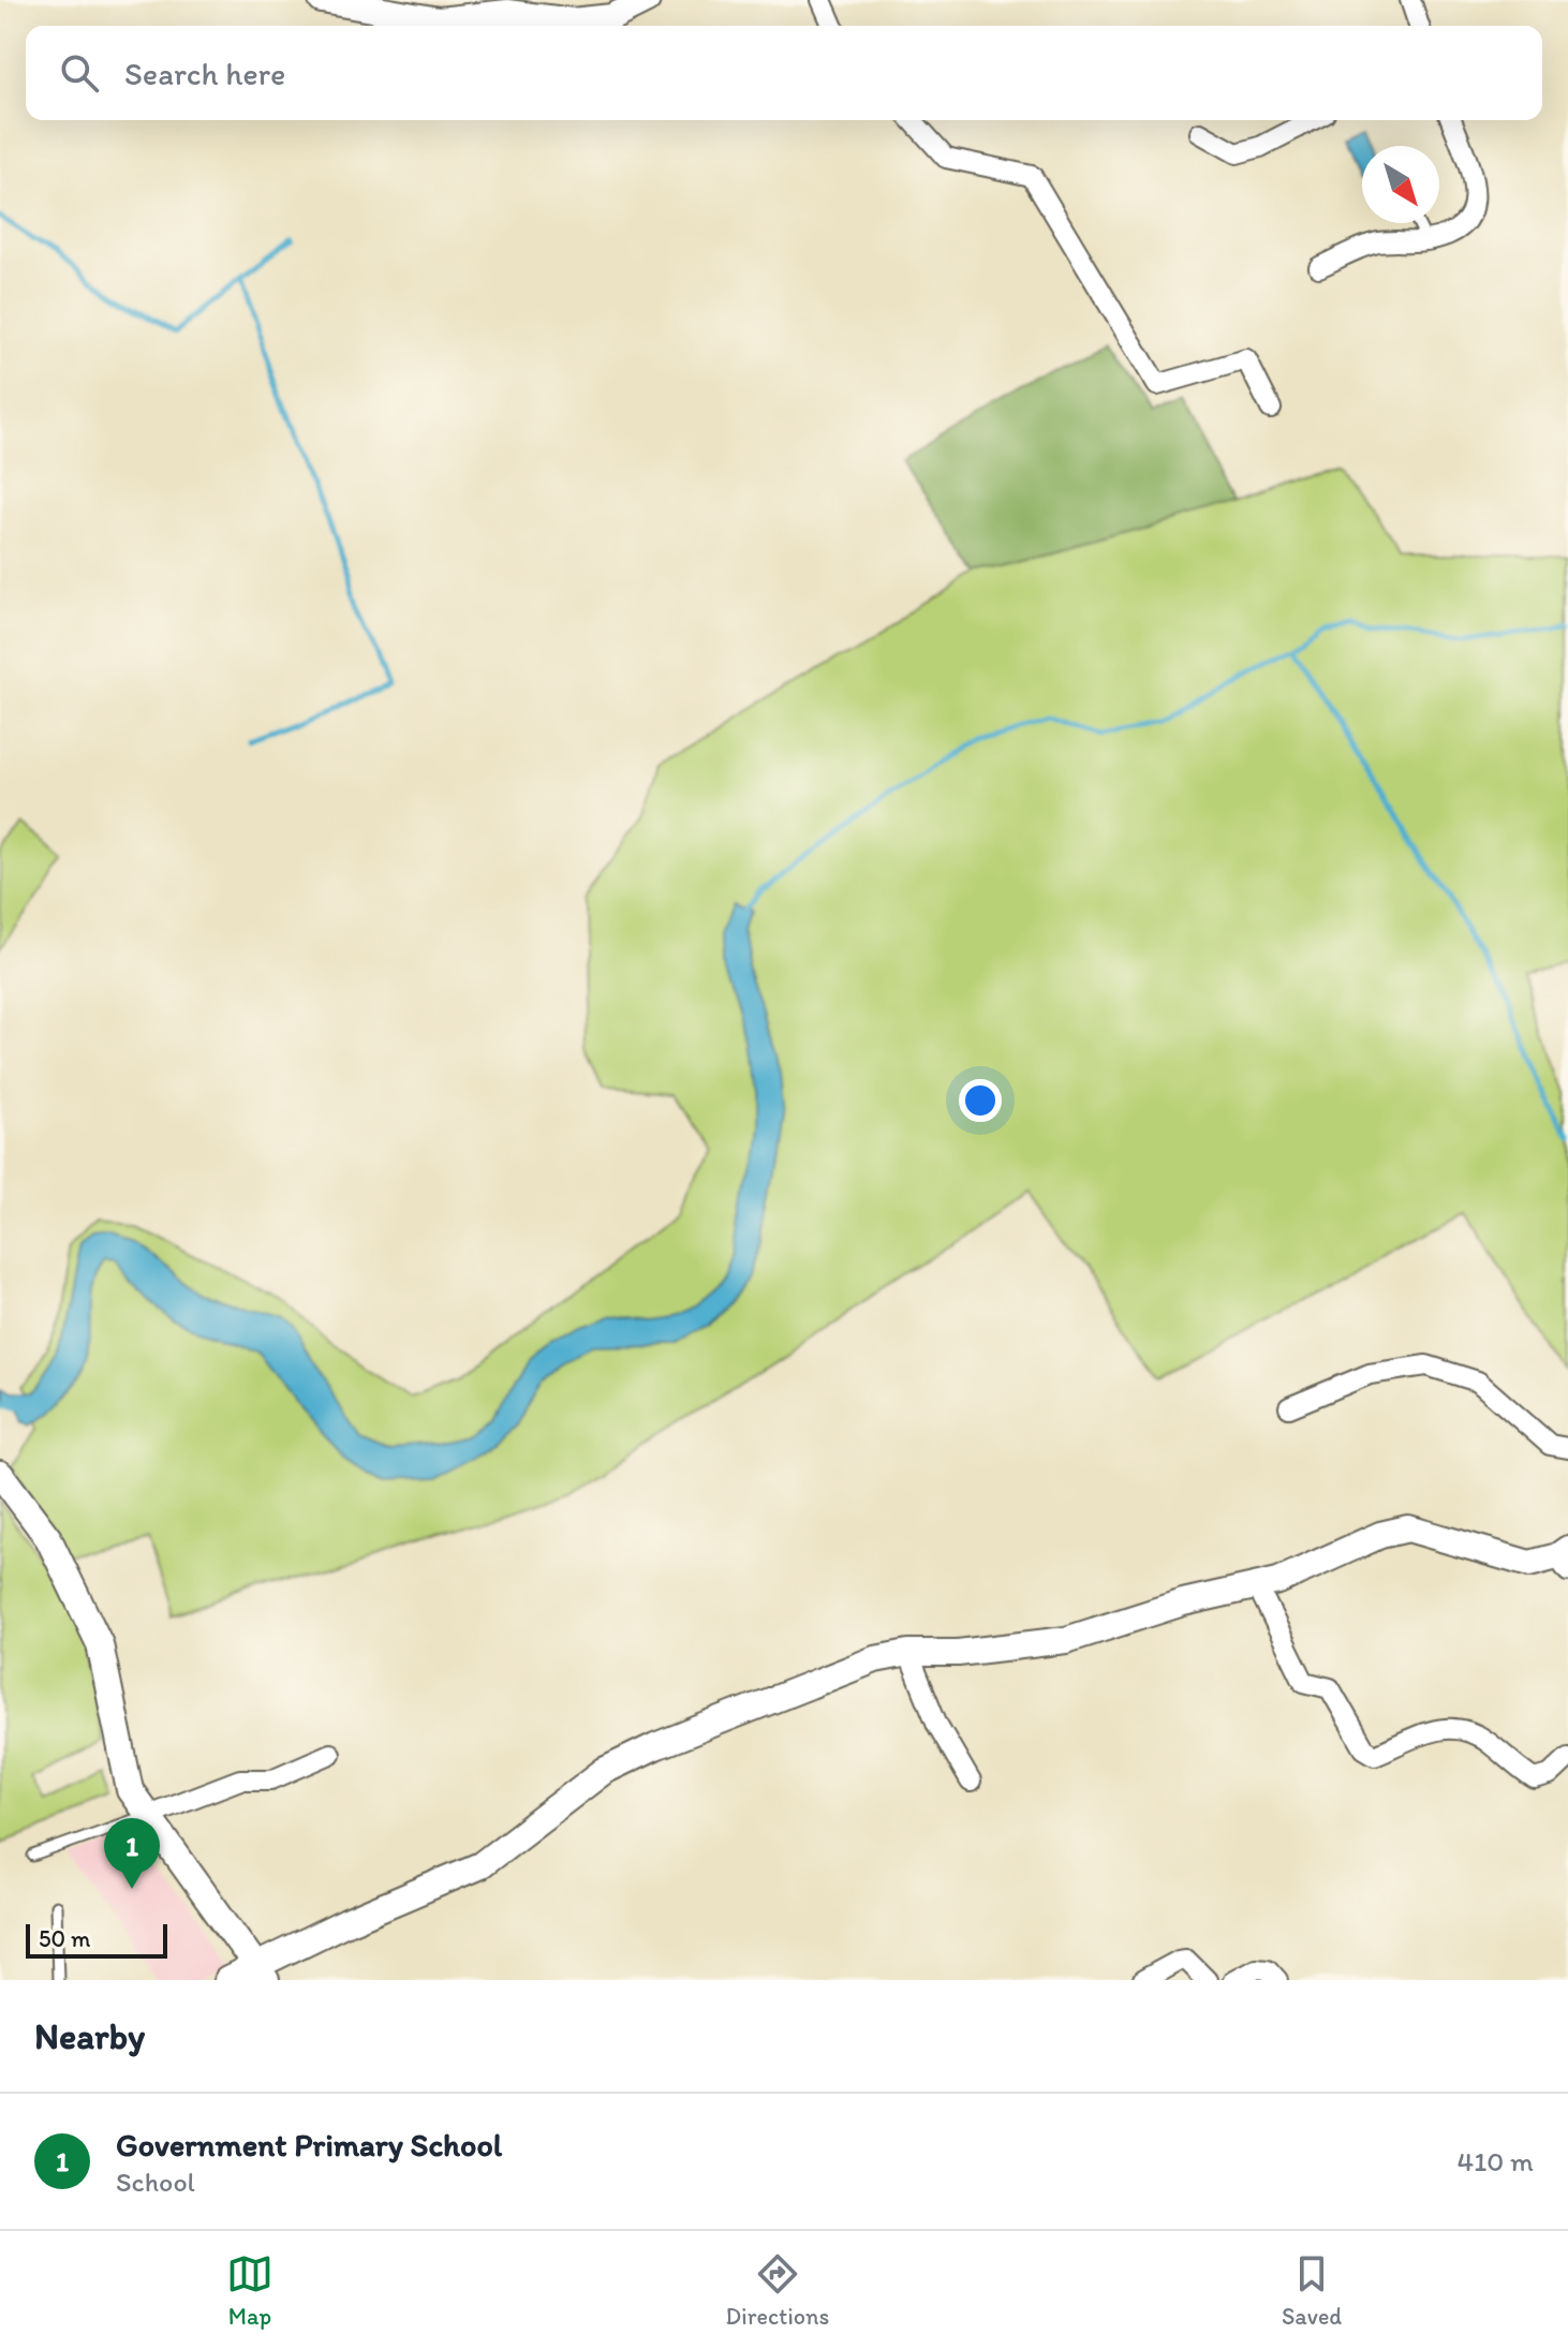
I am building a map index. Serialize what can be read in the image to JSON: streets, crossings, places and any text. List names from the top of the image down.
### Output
{
  "scale_bar": "50 m",
  "north": "bottom right",
  "page": {
    "search": "Search here",
    "pins": "1",
    "scale": "50 m",
    "heading": "Nearby",
    "list": [
      {
        "mark": "1",
        "name": "Government Primary School",
        "note": "School",
        "value": "410 m"
      }
    ],
    "nav": ["Map", "Directions", "Saved"]
  }
}
